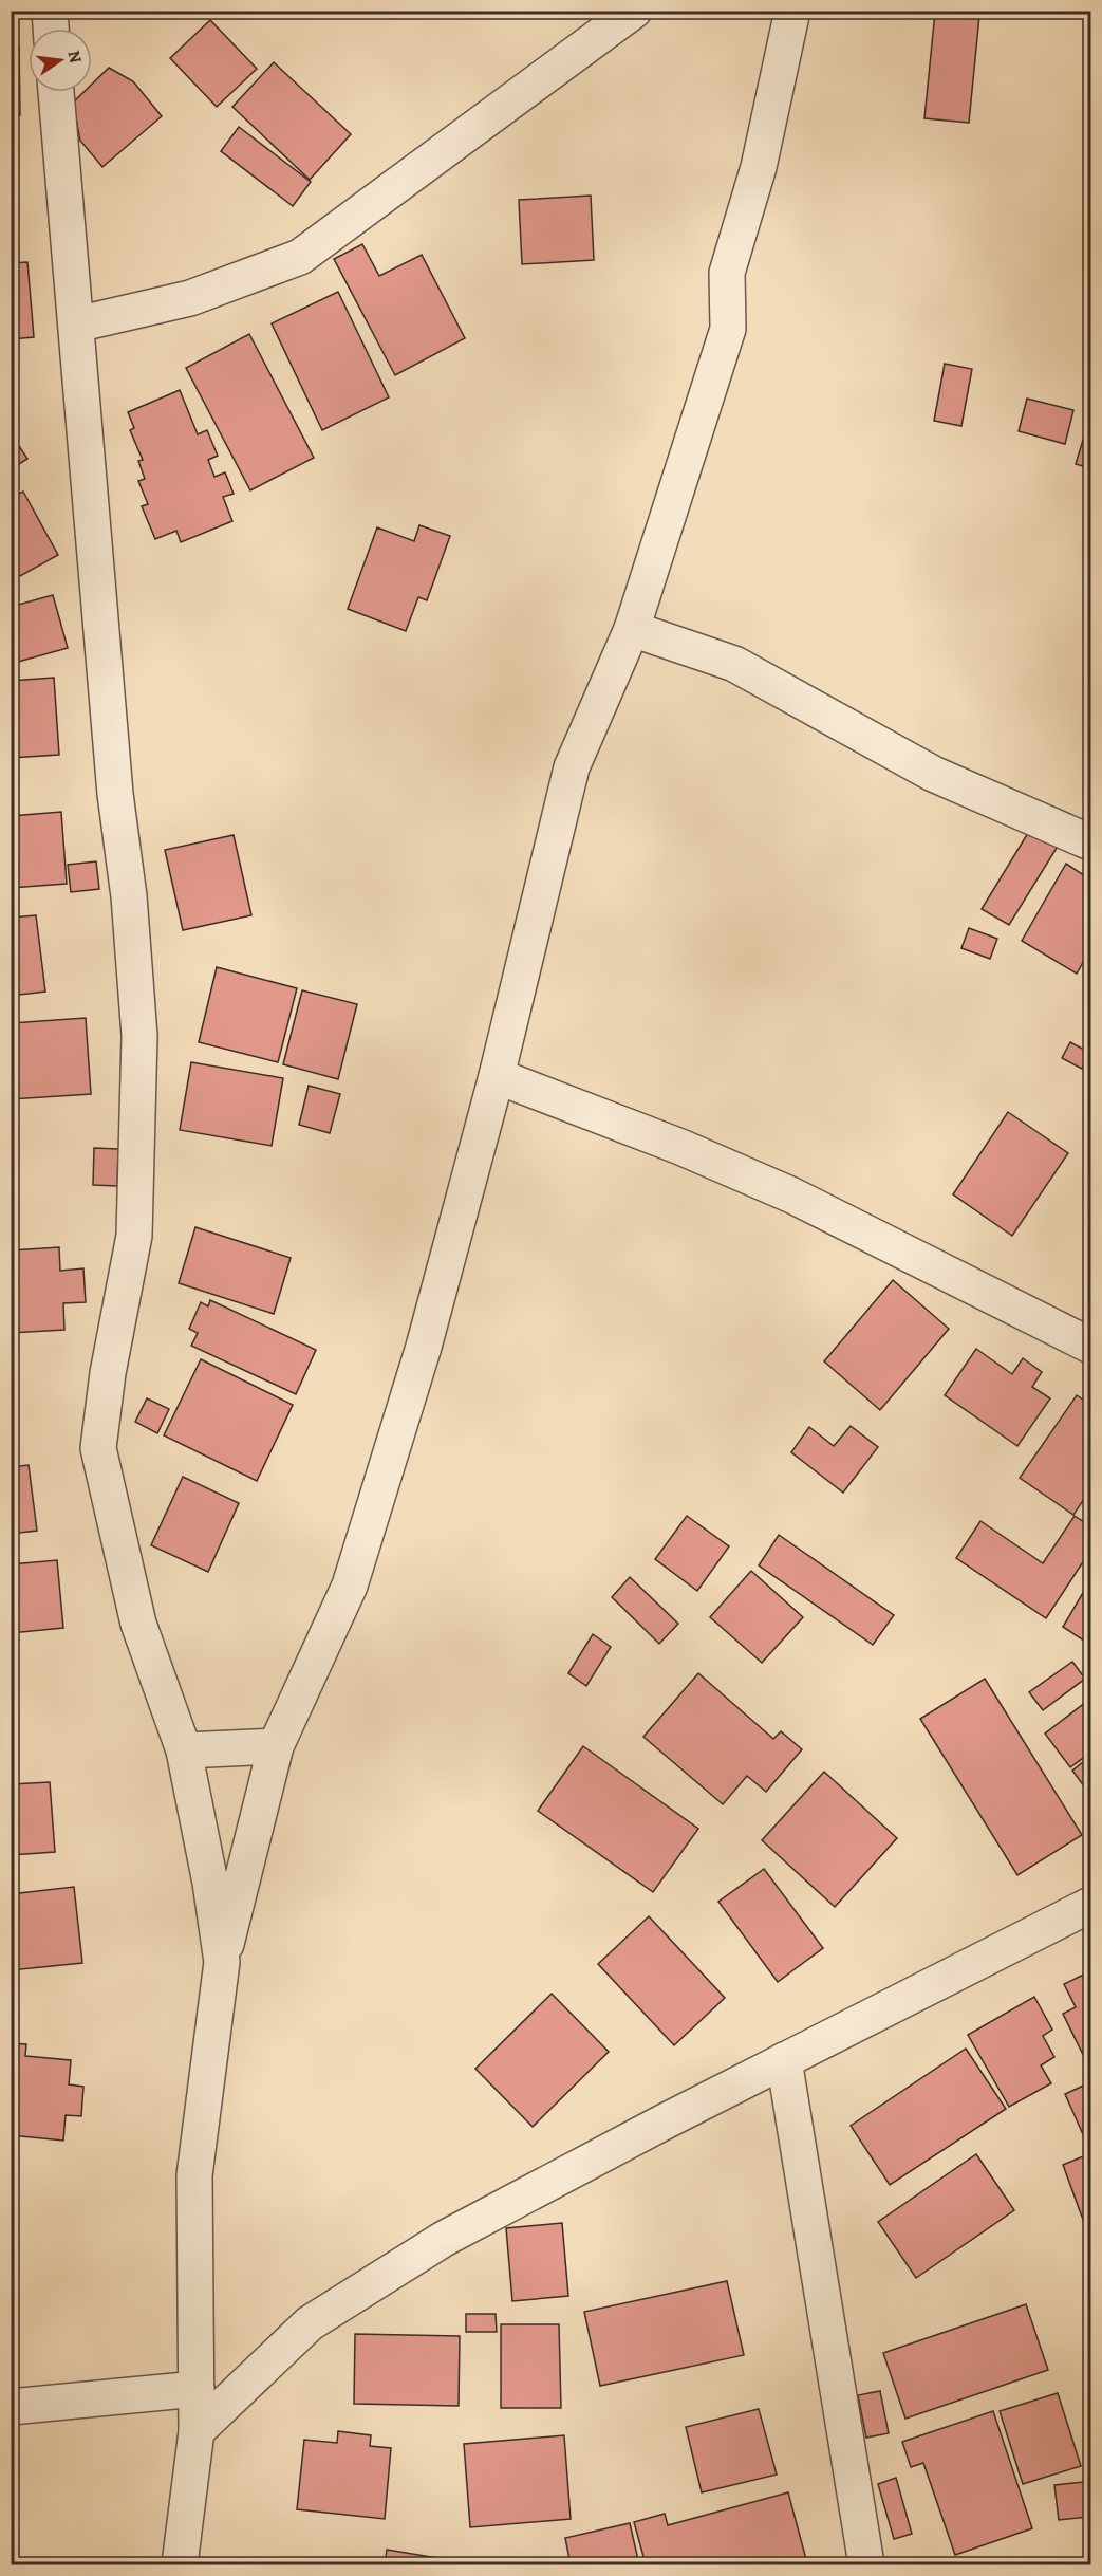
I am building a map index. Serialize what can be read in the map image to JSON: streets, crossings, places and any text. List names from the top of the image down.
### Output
{
  "north": "right"
}
